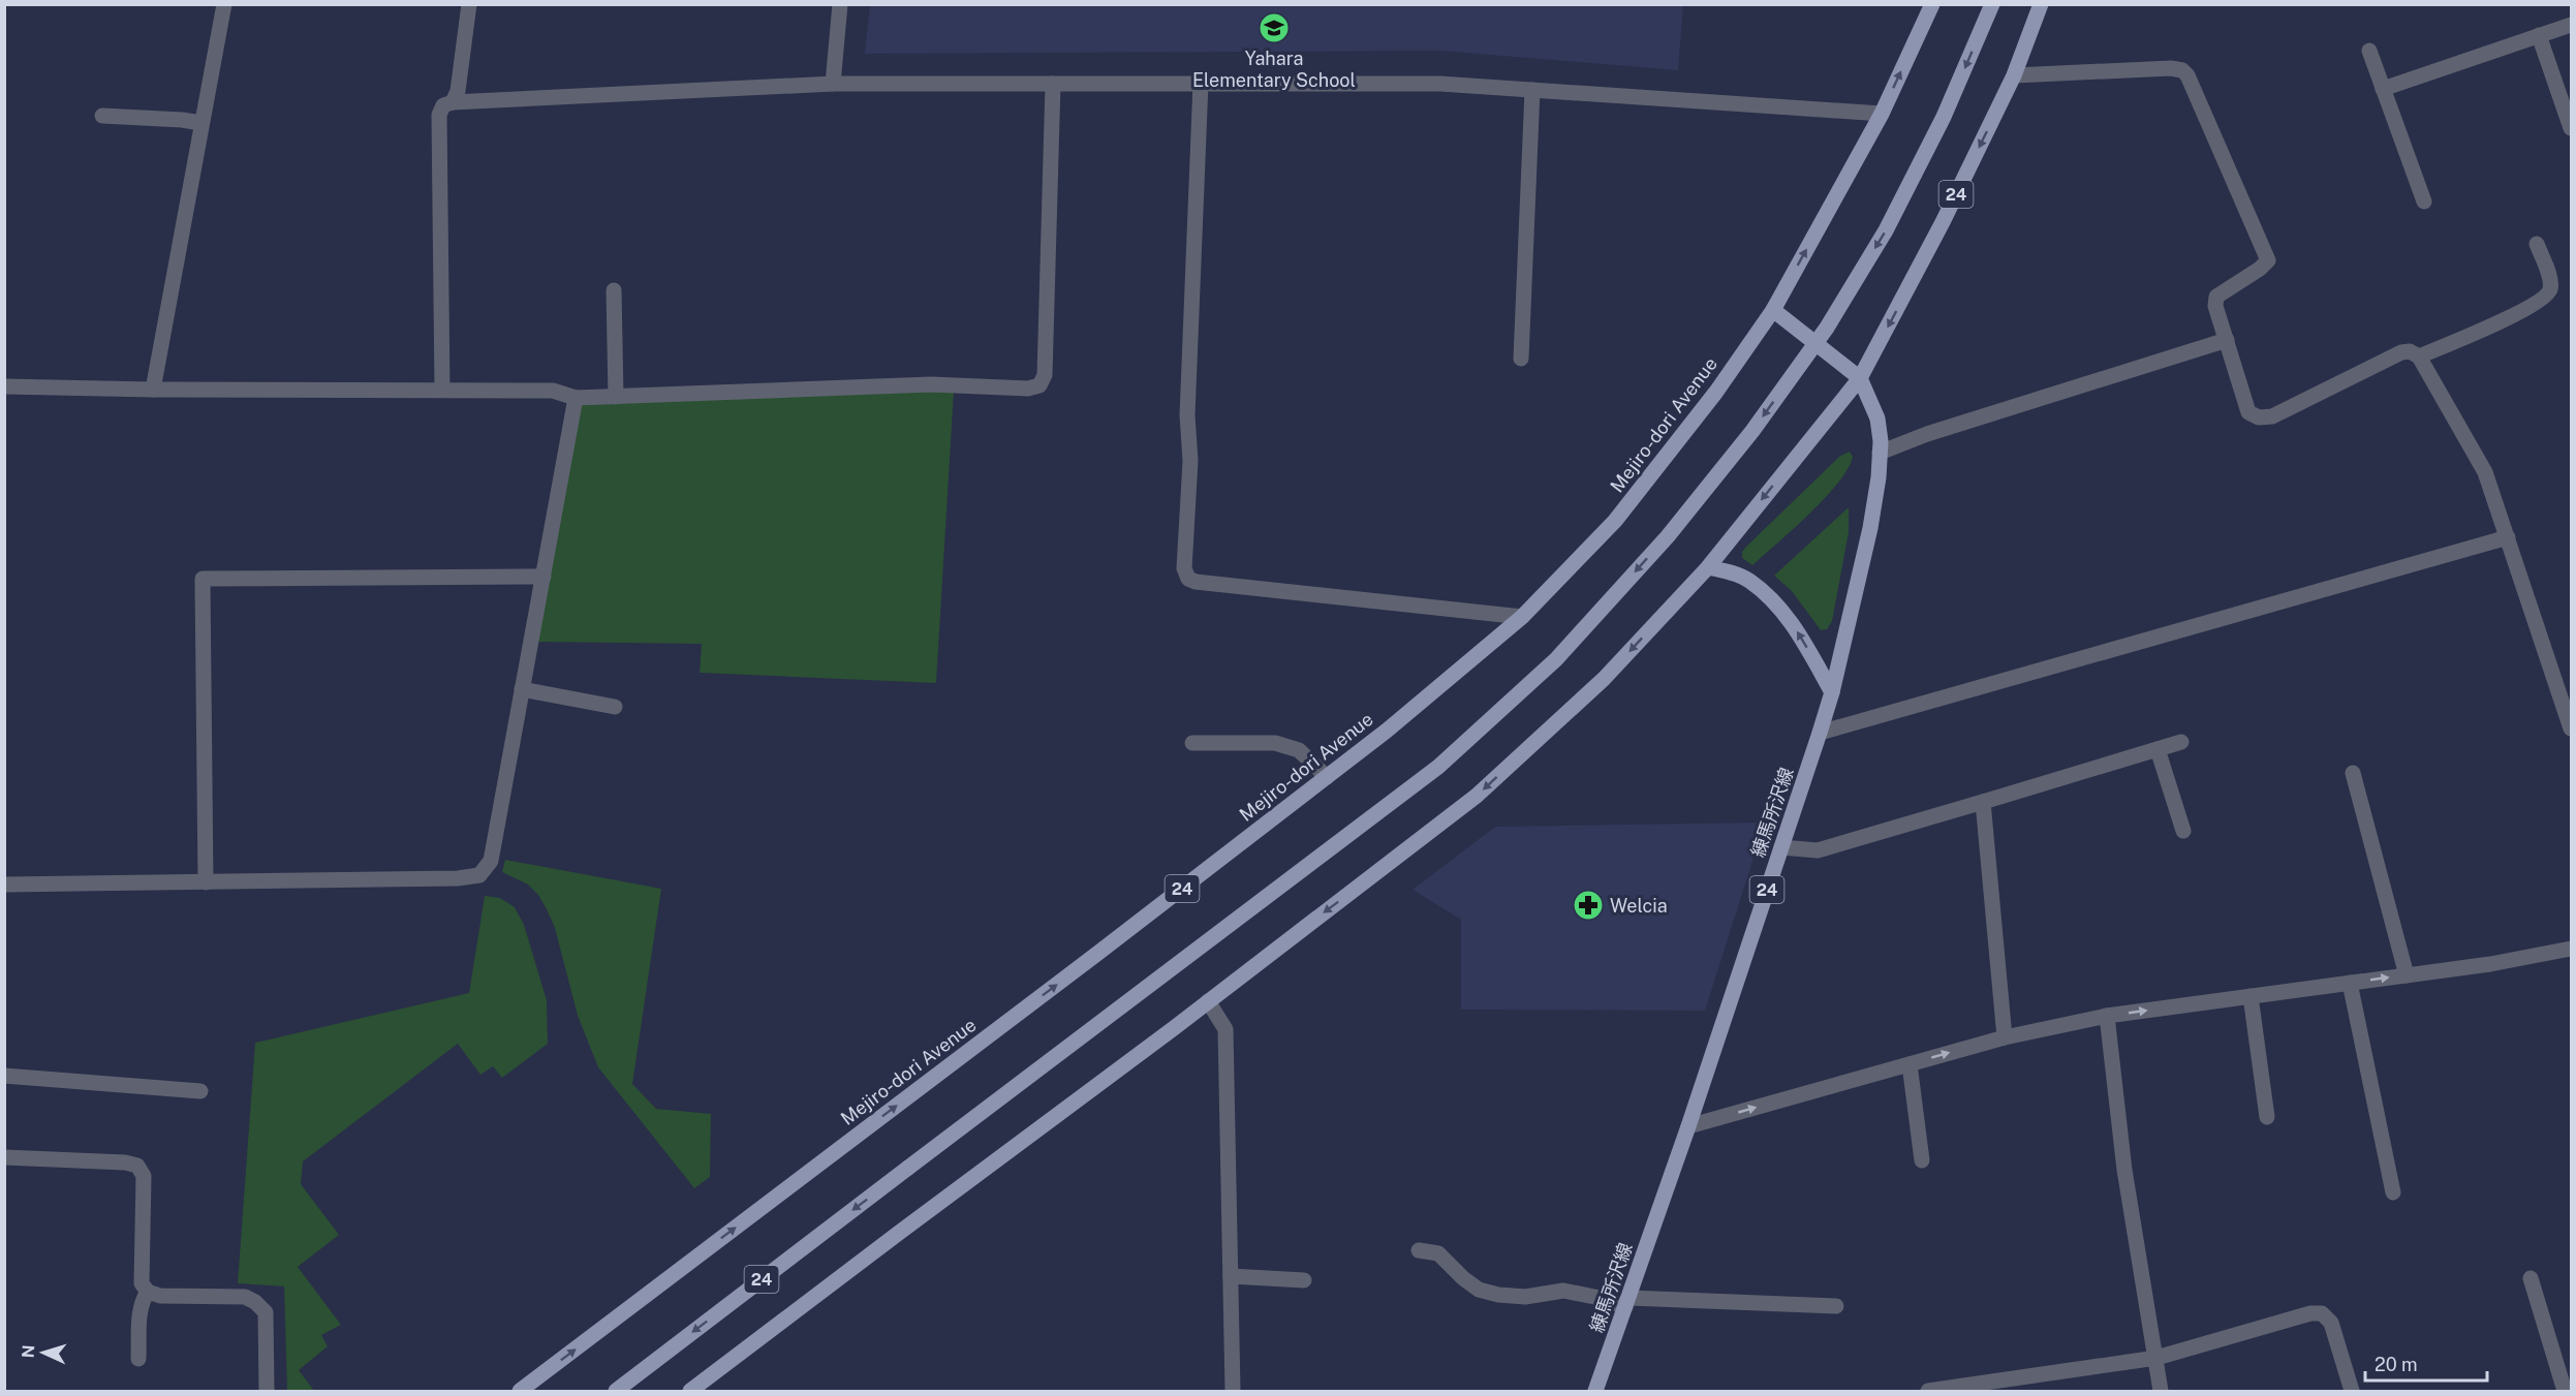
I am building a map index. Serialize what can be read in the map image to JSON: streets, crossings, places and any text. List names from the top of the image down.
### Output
{
  "streets": {
    "main road": ["24", "Mejiro-dori Avenue", "練馬所沢線"]
  },
  "crossings": [
    ["24", "Mejiro-dori Avenue"],
    ["24", "練馬所沢線"]
  ],
  "places": {
    "school or university": ["Yahara Elementary School"],
    "pharmacy": ["Welcia"]
  },
  "scale_bar": "20 m",
  "north": "left"
}
